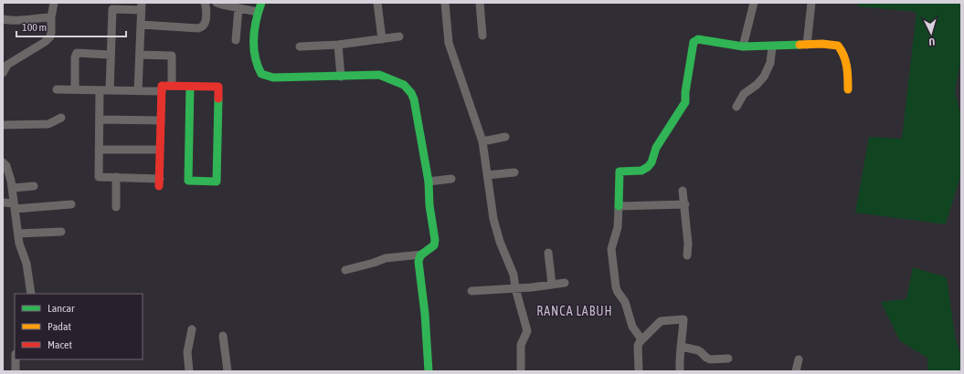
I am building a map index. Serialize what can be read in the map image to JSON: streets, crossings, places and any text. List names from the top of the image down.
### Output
{
  "districts": ["RANCA LABUH"],
  "legend": ["Lancar", "Padat", "Macet"],
  "scale_bar": "100 m",
  "north": "bottom"
}
